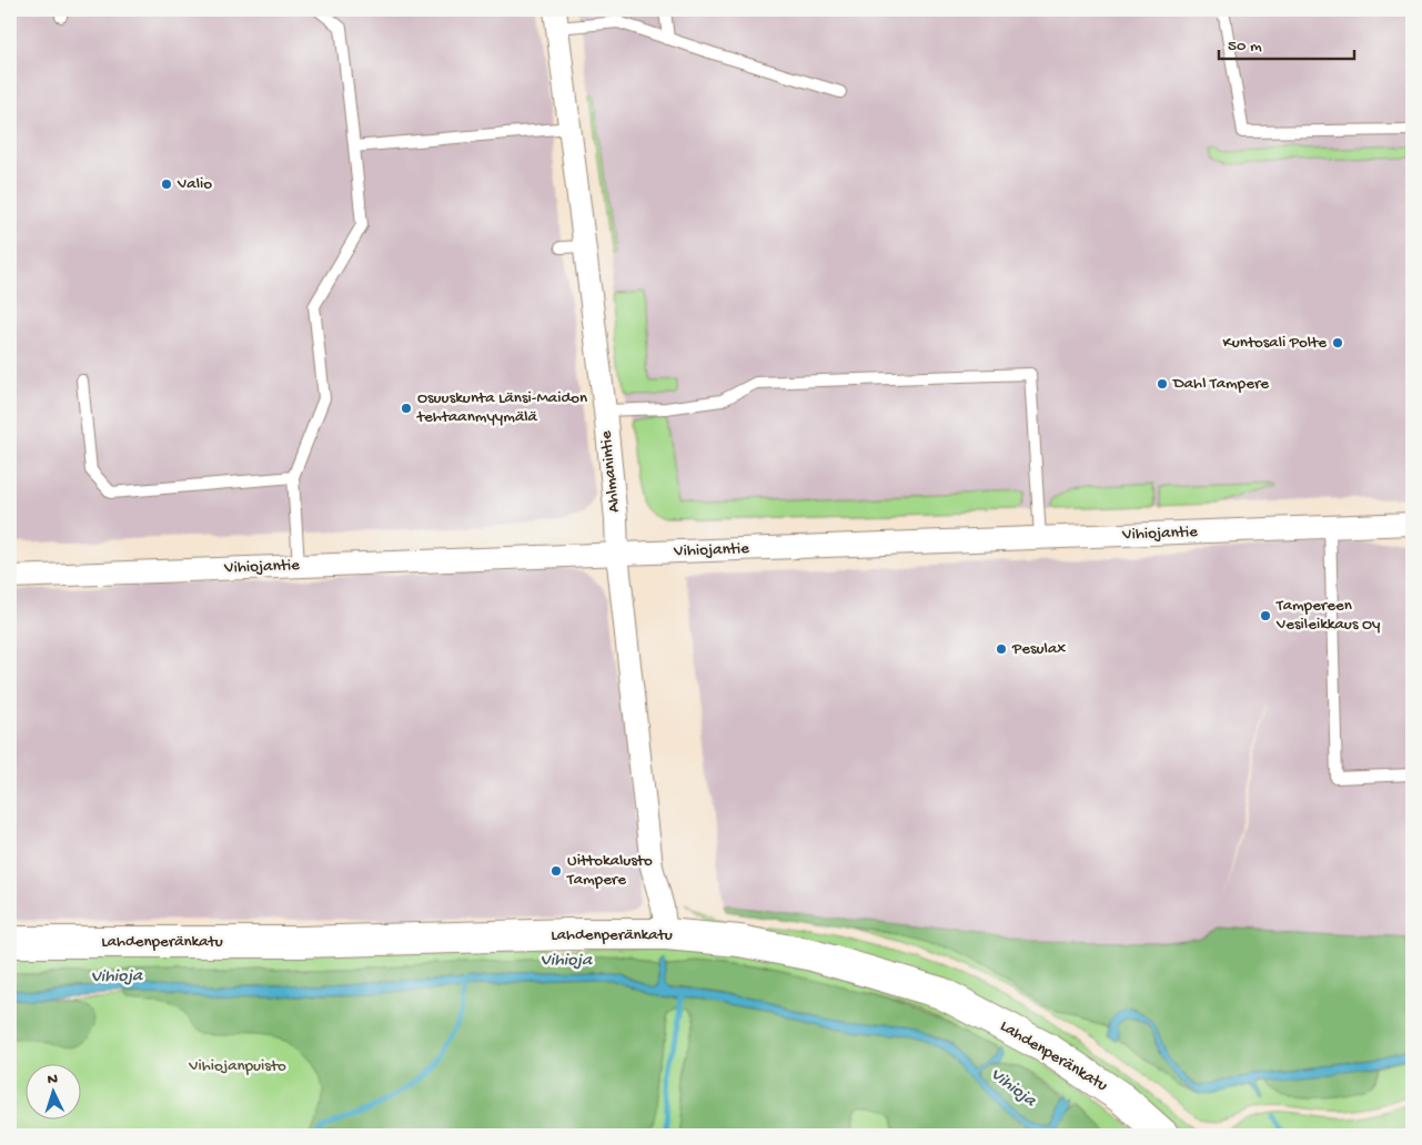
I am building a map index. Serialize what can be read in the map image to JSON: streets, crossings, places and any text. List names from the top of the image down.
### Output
{
  "streets": {
    "main road": ["Lahdenperänkatu"],
    "street": ["Ahlmanintie", "Vihiojantie"]
  },
  "crossings": [
    ["Ahlmanintie", "Vihiojantie"],
    ["Ahlmanintie", "Lahdenperänkatu"]
  ],
  "water": ["Vihioja"],
  "parks": ["Vihiojanpuisto"],
  "places": [
    "Valio",
    "Kuntosali Polte",
    "Dahl Tampere",
    "Osuuskunta Länsi-Maidon tehtaanmyymälä",
    "Tampereen Vesileikkaus Oy",
    "Pesulax",
    "Uittokalusto Tampere"
  ],
  "scale_bar": "50 m",
  "north": "top"
}
